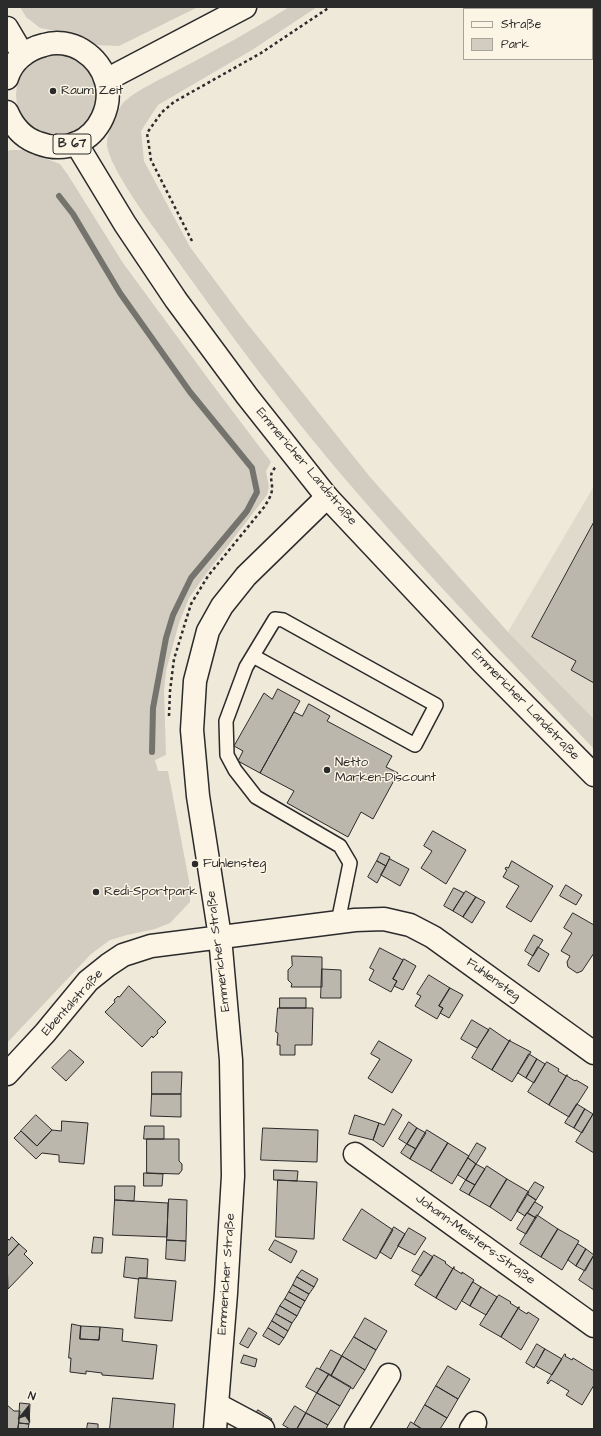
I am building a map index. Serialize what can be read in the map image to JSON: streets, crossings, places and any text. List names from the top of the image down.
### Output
{
  "streets": {
    "street": [
      "B 67",
      "Emmericher Landstraße",
      "Emmericher Straße",
      "Fuhlensteg",
      "Ebentalstraße",
      "Johann-Meisters-Straße"
    ]
  },
  "crossings": [
    ["B 67", "Emmericher Landstraße"],
    ["Emmericher Landstraße", "Emmericher Straße"],
    ["Emmericher Straße", "Fuhlensteg"],
    ["Emmericher Straße", "Ebentalstraße"],
    ["Fuhlensteg", "Ebentalstraße"]
  ],
  "places": [
    "Raum Zeit",
    "Netto Marken-Discount",
    "Fuhlensteg",
    "Redi-Sportpark"
  ],
  "legend": ["Straße", "Park"],
  "north": "top"
}
